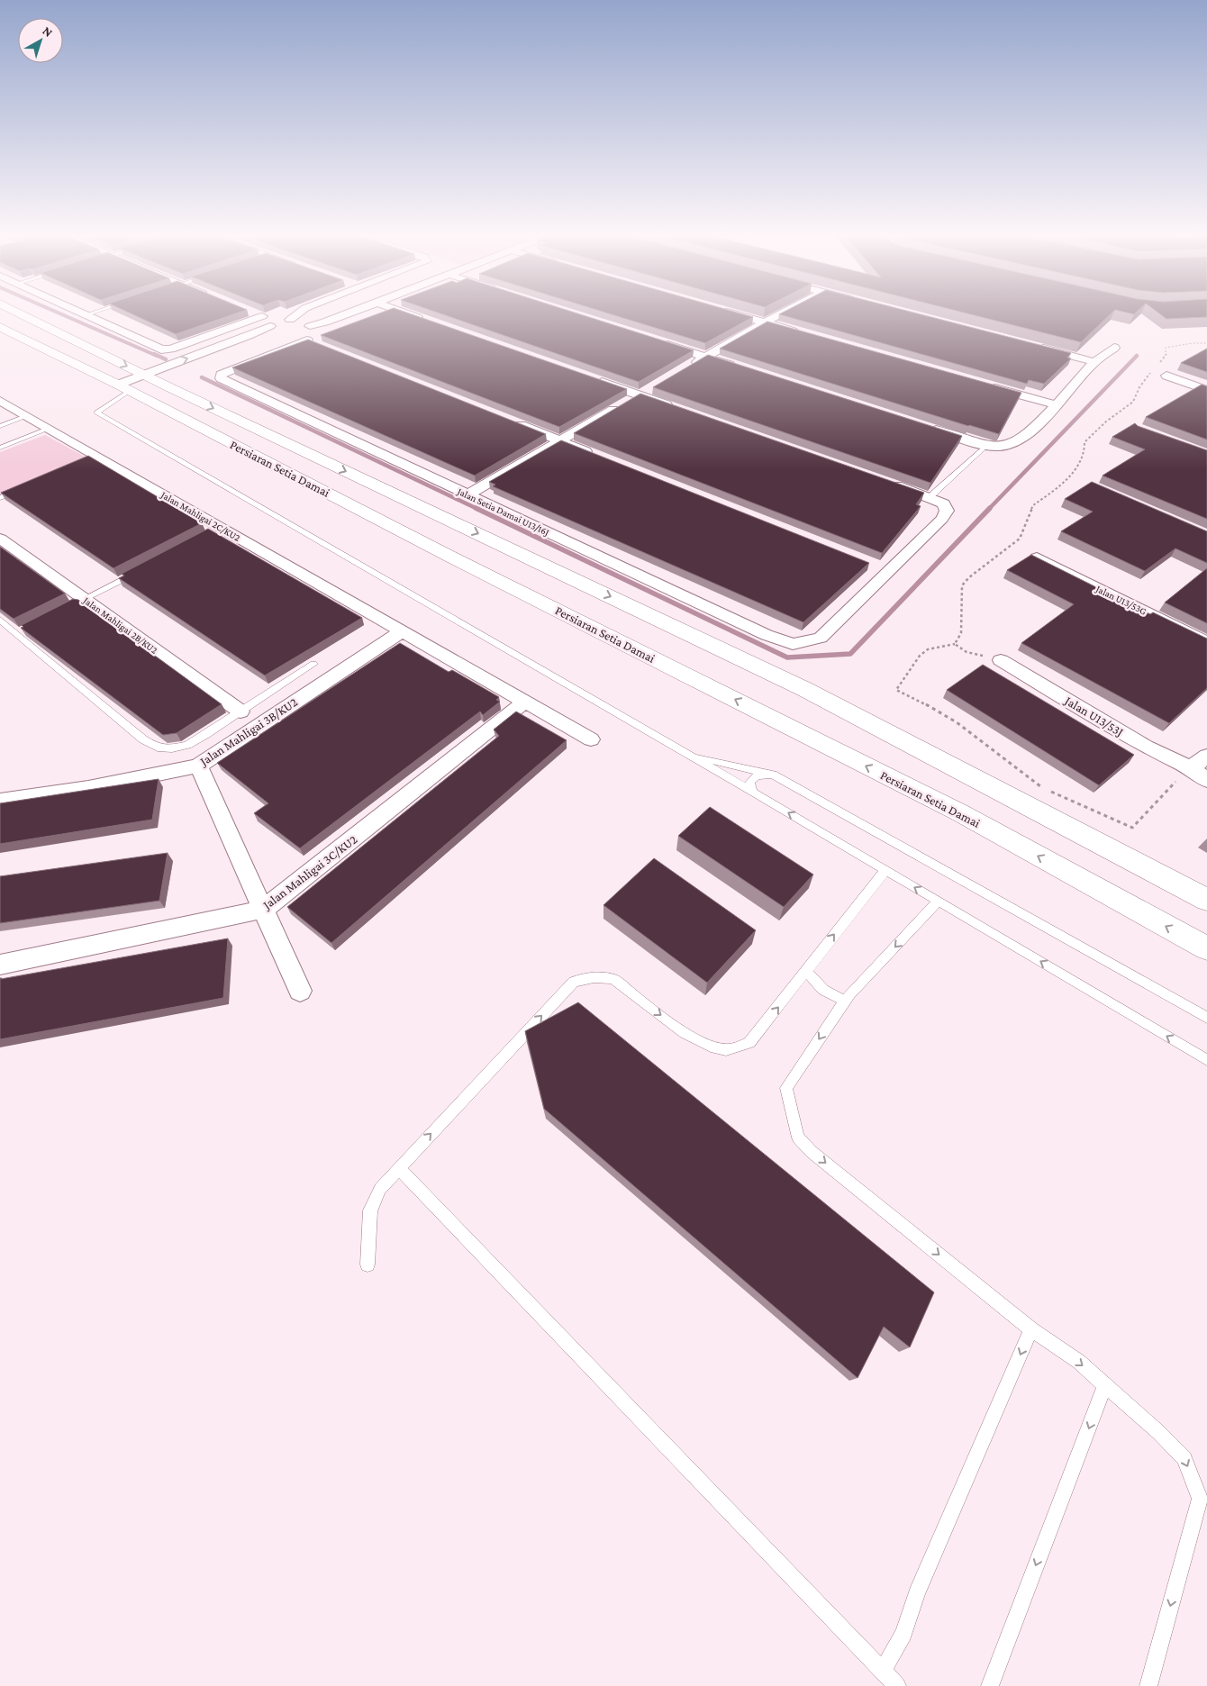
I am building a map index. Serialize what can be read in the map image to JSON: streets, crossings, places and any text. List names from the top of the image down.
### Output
{
  "streets": {
    "street": [
      "Persiaran Setia Damai",
      "Jalan Setia Damai U13/16J",
      "Jalan Mahligai 2C/KU2",
      "Jalan U13/53G",
      "Jalan Mahligai 2B/KU2",
      "Jalan U13/53J",
      "Jalan Mahligai 3B/KU2",
      "Jalan Mahligai 3C/KU2"
    ]
  },
  "crossings": [
    ["Jalan Mahligai 2C/KU2", "Jalan Mahligai 3B/KU2"],
    ["Jalan Mahligai 2C/KU2", "Jalan Mahligai 3C/KU2"]
  ],
  "north": "top right"
}
